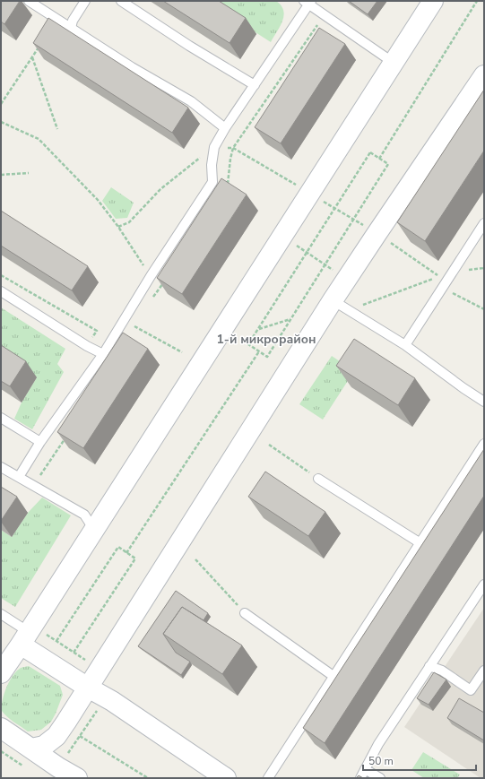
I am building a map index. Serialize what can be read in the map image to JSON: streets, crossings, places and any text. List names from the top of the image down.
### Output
{
  "districts": ["1-й микрорайон"],
  "scale_bar": "50 m"
}
